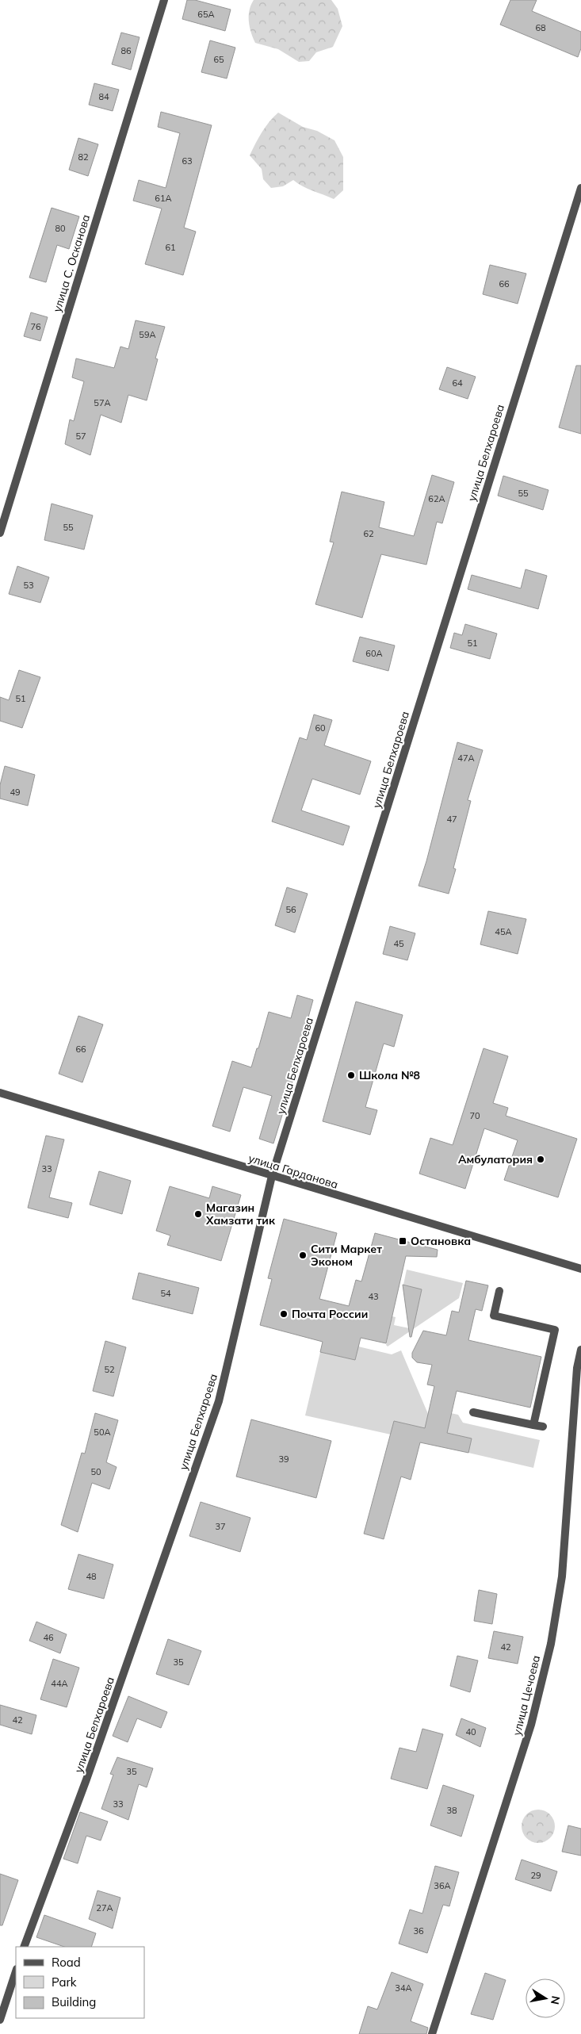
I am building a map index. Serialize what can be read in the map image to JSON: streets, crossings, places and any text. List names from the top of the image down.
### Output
{
  "streets": {
    "street": [
      "улица С. Осканова",
      "улица Белхароева",
      "улица Гарданова",
      "улица Цечоева"
    ]
  },
  "crossings": [
    ["улица Белхароева", "улица Гарданова"]
  ],
  "places": {
    "other": [
      "Школа №8",
      "Амбулатория",
      "Магазин Хамзати тик",
      "Сити Маркет Эконом",
      "Почта России"
    ],
    "transit": ["Остановка"]
  },
  "house_numbers": [
    "65А",
    "68",
    "86",
    "65",
    "84",
    "82",
    "63",
    "61А",
    "80",
    "61",
    "66",
    "76",
    "59А",
    "64",
    "57А",
    "57",
    "55",
    "62А",
    "55",
    "62",
    "53",
    "51",
    "60А",
    "51",
    "60",
    "47А",
    "49",
    "47",
    "56",
    "45А",
    "45",
    "66",
    "70",
    "33",
    "54",
    "43",
    "52",
    "50А",
    "39",
    "50",
    "37",
    "48",
    "46",
    "42",
    "35",
    "44А",
    "42",
    "40",
    "35",
    "33",
    "38",
    "29",
    "36А",
    "27А",
    "36",
    "34А"
  ],
  "legend": ["Road", "Park", "Building"],
  "north": "right"
}
